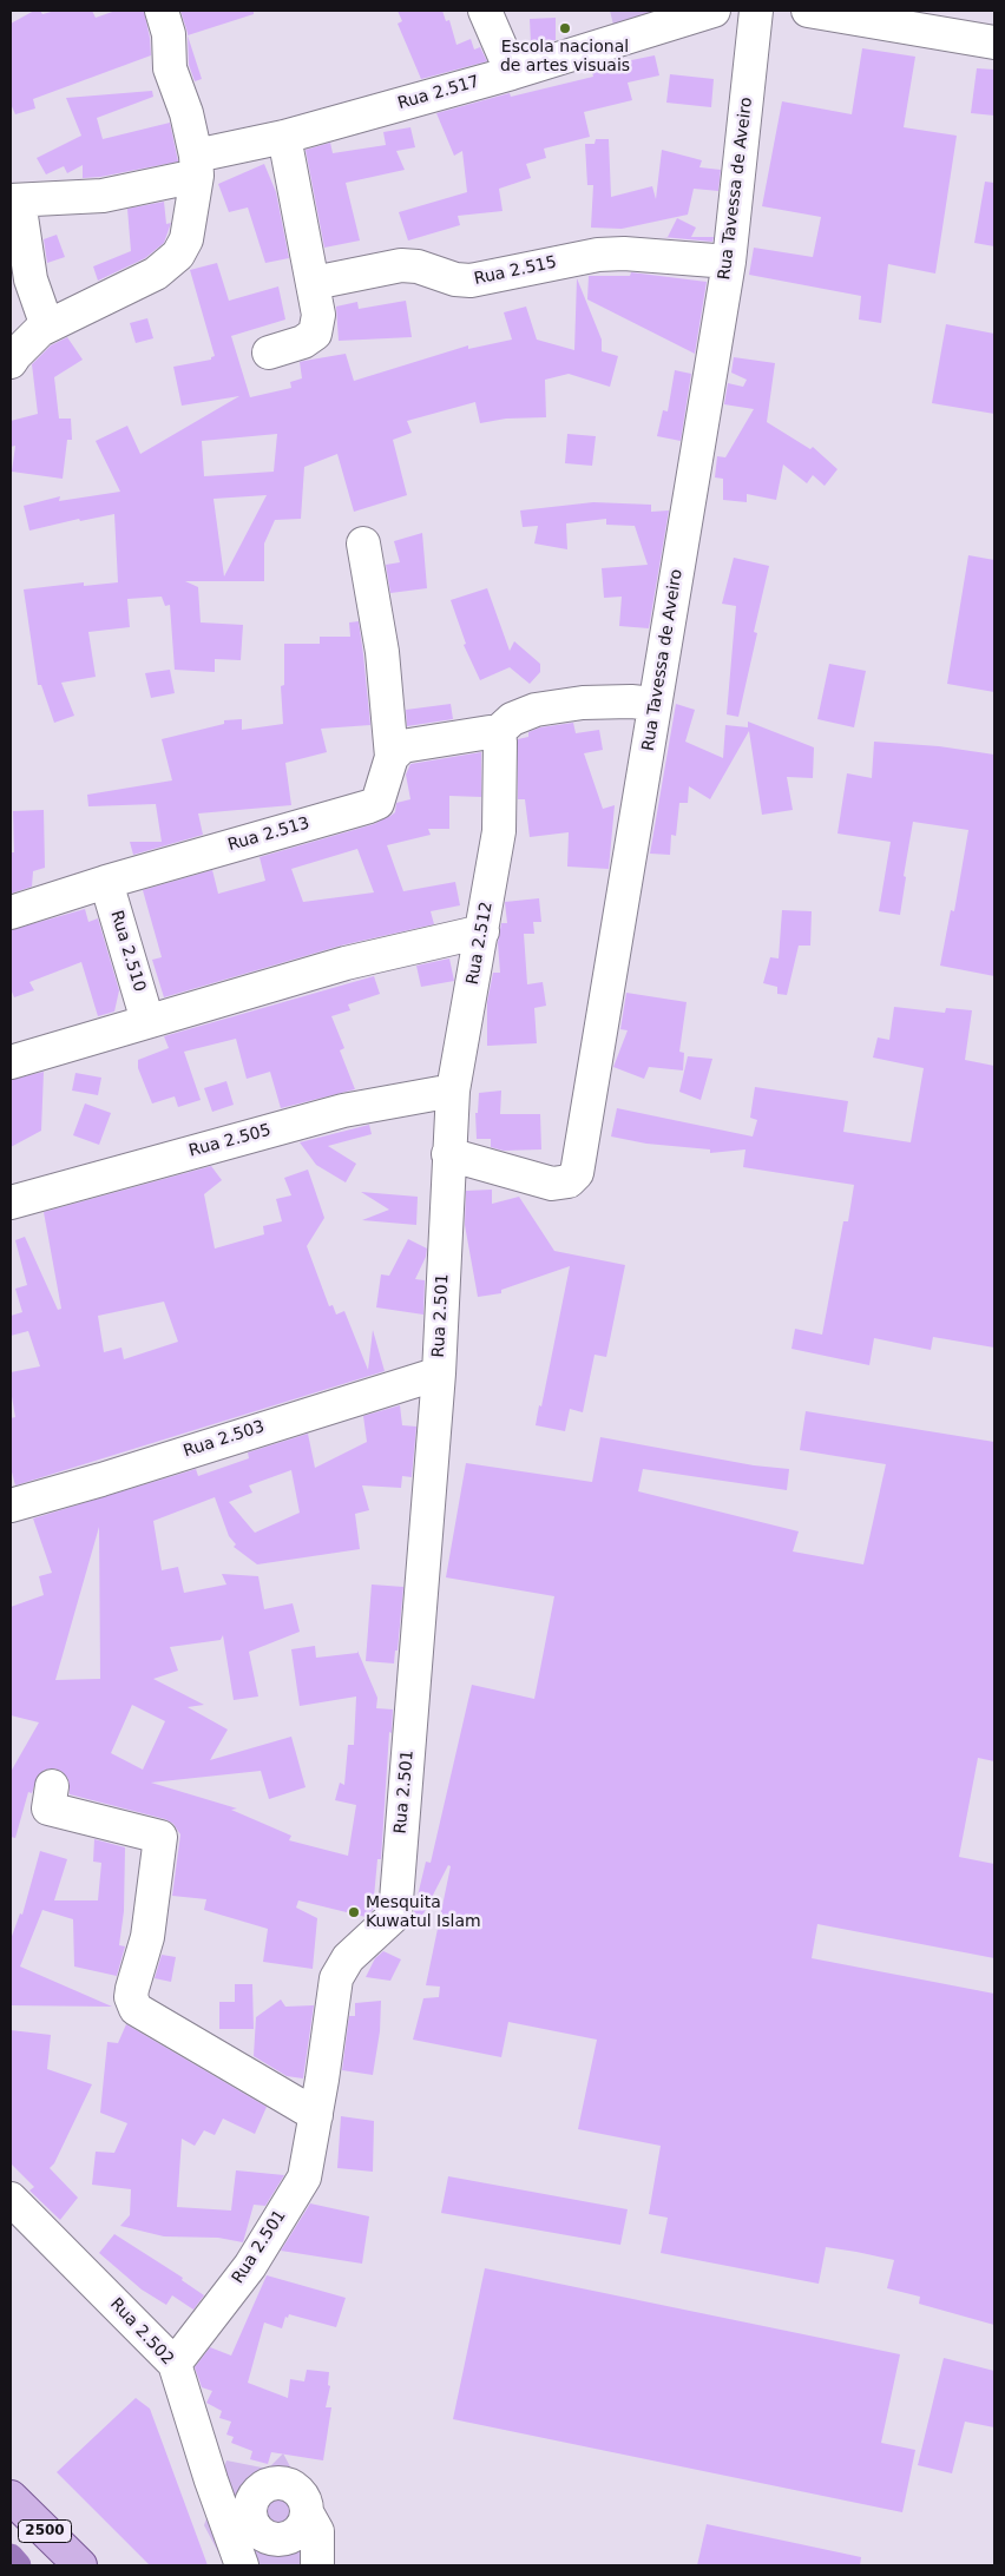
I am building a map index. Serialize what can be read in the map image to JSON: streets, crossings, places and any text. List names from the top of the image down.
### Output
{
  "streets": {
    "main road": ["2500"],
    "street": [
      "Rua 2.517",
      "Rua Tavessa de Aveiro",
      "Rua 2.515",
      "Rua 2.513",
      "Rua 2.512",
      "Rua 2.510",
      "Rua 2.505",
      "Rua 2.501",
      "Rua 2.503",
      "Rua 2.502"
    ]
  },
  "crossings": [
    ["Rua Tavessa de Aveiro", "Rua 2.515"],
    ["Rua Tavessa de Aveiro", "Rua 2.512"],
    ["Rua Tavessa de Aveiro", "Rua 2.501"],
    ["Rua 2.513", "Rua 2.510"],
    ["Rua 2.512", "Rua 2.505"],
    ["Rua 2.512", "Rua 2.501"],
    ["Rua 2.501", "Rua 2.503"],
    ["Rua 2.501", "Rua 2.502"]
  ],
  "places": ["Escola nacional de artes visuais", "Mesquita Kuwatul Islam"]
}
